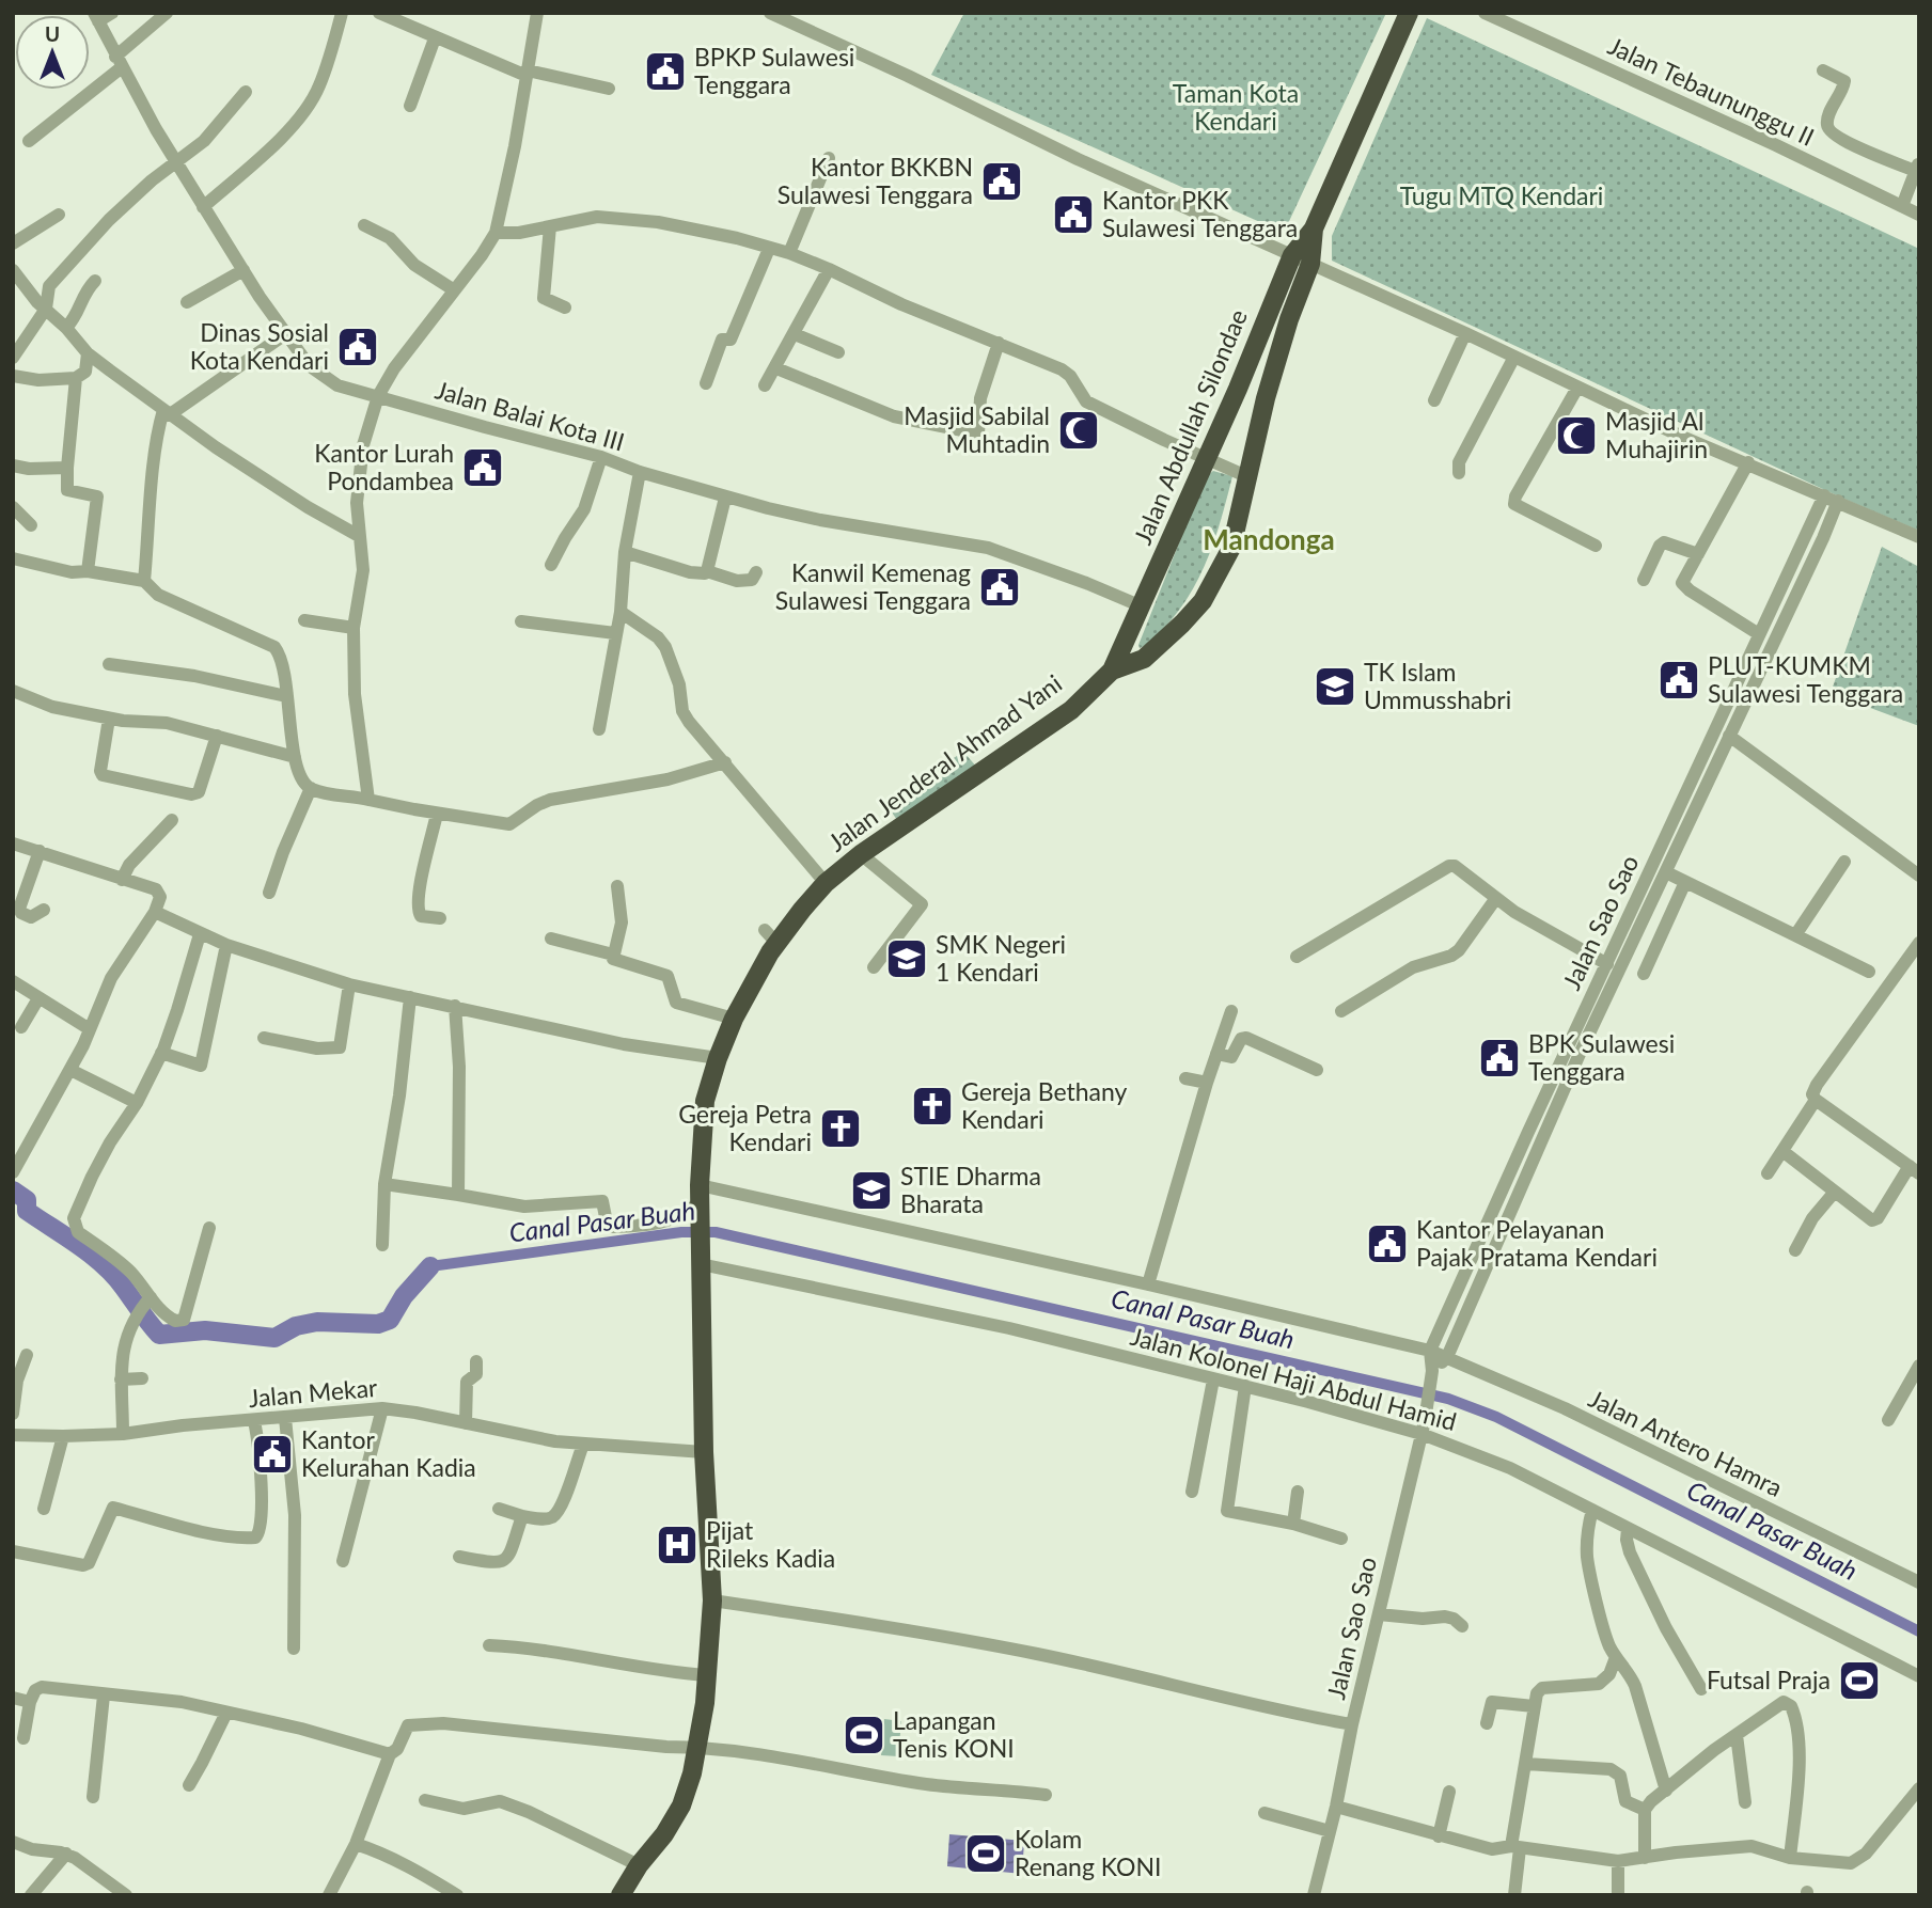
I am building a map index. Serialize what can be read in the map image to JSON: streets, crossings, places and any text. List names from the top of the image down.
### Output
{
  "streets": {
    "highway": ["Jalan Abdullah Silondae", "Jalan Jenderal Ahmad Yani"],
    "street": [
      "Jalan Tebaununggu II",
      "Jalan Balai Kota III",
      "Jalan Sao Sao",
      "Jalan Kolonel Haji Abdul Hamid",
      "Jalan Mekar",
      "Jalan Antero Hamra"
    ]
  },
  "crossings": [
    ["Jalan Balai Kota III", "Jalan Abdullah Silondae"],
    ["Jalan Abdullah Silondae", "Jalan Jenderal Ahmad Yani"],
    ["Jalan Jenderal Ahmad Yani", "Jalan Kolonel Haji Abdul Hamid"],
    ["Jalan Jenderal Ahmad Yani", "Jalan Mekar"],
    ["Jalan Jenderal Ahmad Yani", "Jalan Antero Hamra"],
    ["Jalan Sao Sao", "Jalan Kolonel Haji Abdul Hamid"],
    ["Jalan Sao Sao", "Jalan Antero Hamra"]
  ],
  "districts": ["Mandonga"],
  "water": ["Canal Pasar Buah"],
  "parks": ["Taman Kota Kendari", "Tugu MTQ Kendari"],
  "places": {
    "public building": [
      "BPKP Sulawesi Tenggara",
      "Kantor BKKBN Sulawesi Tenggara",
      "Kantor PKK Sulawesi Tenggara",
      "Dinas Sosial Kota Kendari",
      "Kantor Lurah Pondambea",
      "Kanwil Kemenag Sulawesi Tenggara",
      "PLUT-KUMKM Sulawesi Tenggara",
      "BPK Sulawesi Tenggara",
      "Kantor Pelayanan Pajak Pratama Kendari",
      "Kantor Kelurahan Kadia"
    ],
    "mosque": ["Masjid Sabilal Muhtadin", "Masjid Al Muhajirin"],
    "school or university": ["TK Islam Ummusshabri", "SMK Negeri 1 Kendari", "STIE Dharma Bharata"],
    "church": ["Gereja Bethany Kendari", "Gereja Petra Kendari"],
    "hospital": ["Pijat Rileks Kadia"],
    "sports": ["Futsal Praja", "Lapangan Tenis KONI", "Kolam Renang KONI"]
  },
  "north": "top"
}
